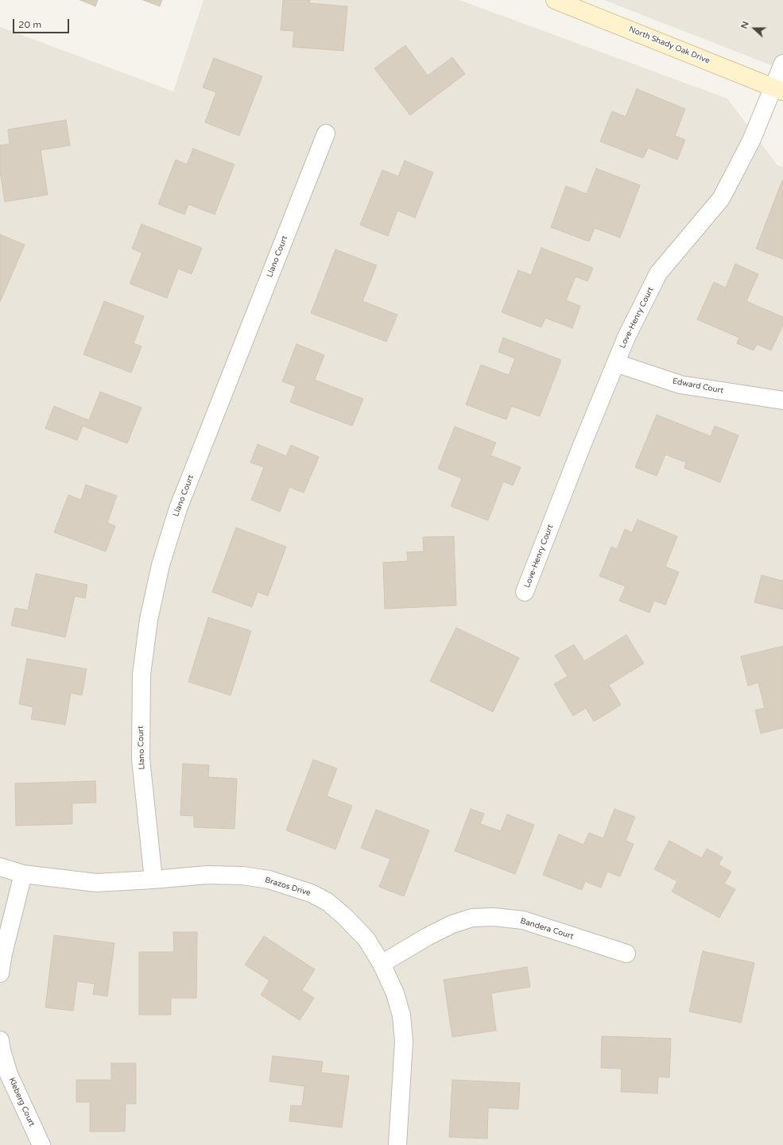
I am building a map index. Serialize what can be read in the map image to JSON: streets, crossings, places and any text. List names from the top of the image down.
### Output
{
  "streets": {
    "street": [
      "North Shady Oak Drive",
      "Llano Court",
      "Love-Henry Court",
      "Edward Court",
      "Brazos Drive",
      "Bandera Court",
      "Kleberg Court"
    ]
  },
  "crossings": [
    ["North Shady Oak Drive", "Love-Henry Court"],
    ["Llano Court", "Brazos Drive"],
    ["Love-Henry Court", "Edward Court"],
    ["Brazos Drive", "Bandera Court"]
  ],
  "scale_bar": "20 m",
  "north": "left"
}
